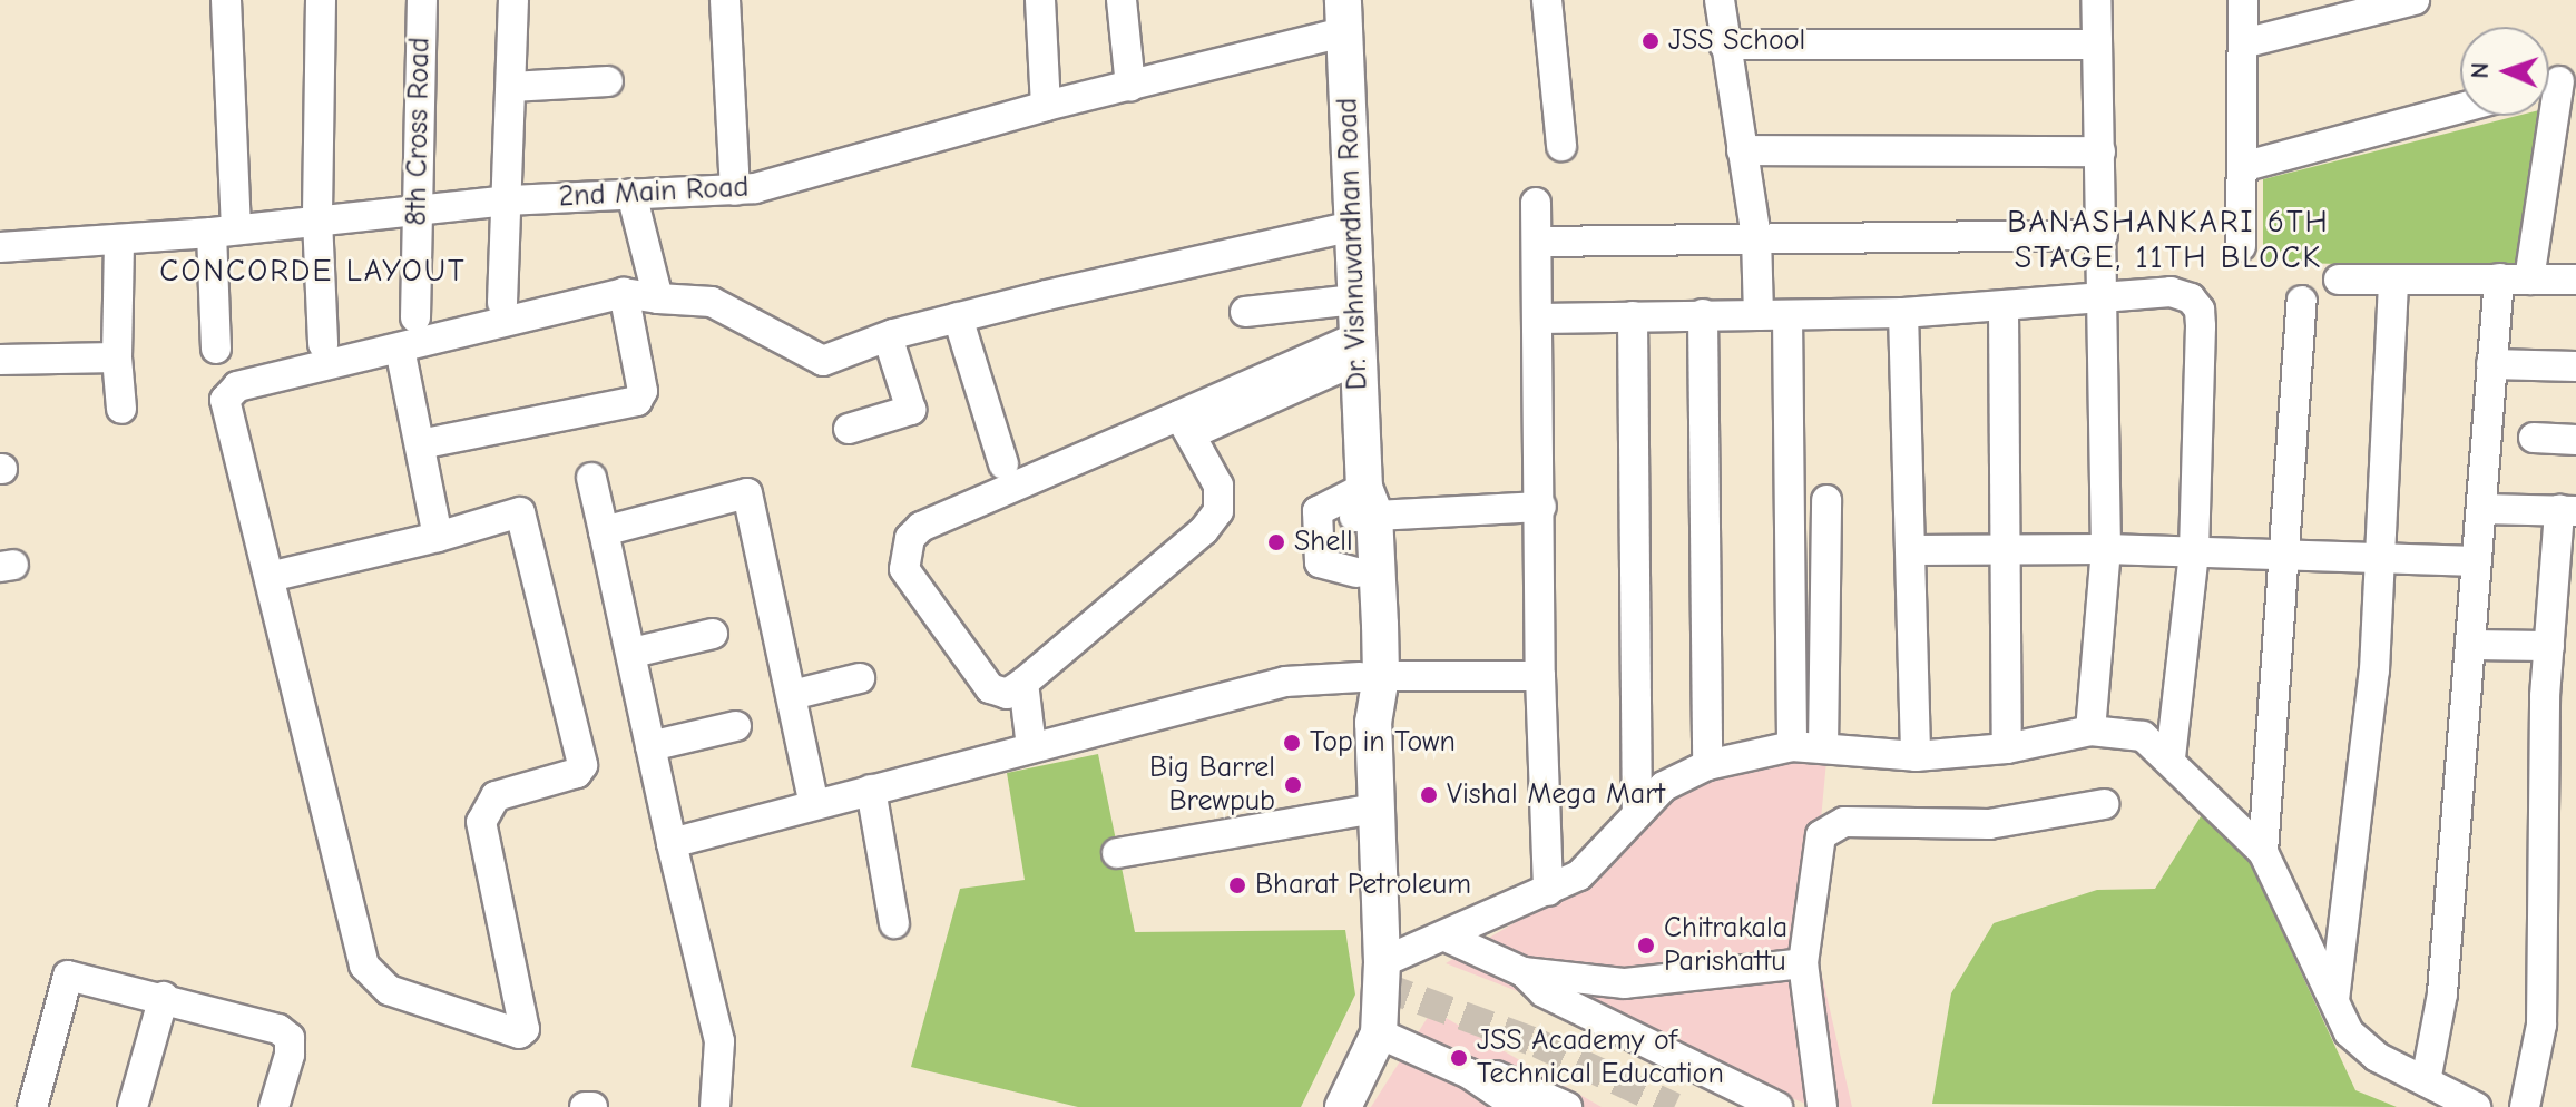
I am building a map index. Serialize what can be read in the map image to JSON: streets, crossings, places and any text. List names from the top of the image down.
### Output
{
  "streets": {
    "main road": ["Dr. Vishnuvardhan Road"],
    "street": ["8th Cross Road", "2nd Main Road"]
  },
  "crossings": [
    ["8th Cross Road", "2nd Main Road"],
    ["2nd Main Road", "Dr. Vishnuvardhan Road"]
  ],
  "districts": ["BANASHANKARI 6TH STAGE, 11TH BLOCK", "CONCORDE LAYOUT"],
  "places": [
    "JSS School",
    "Shell",
    "Top in Town",
    "Big Barrel Brewpub",
    "Vishal Mega Mart",
    "Bharat Petroleum",
    "Chitrakala Parishattu",
    "JSS Academy of Technical Education"
  ],
  "north": "left"
}
